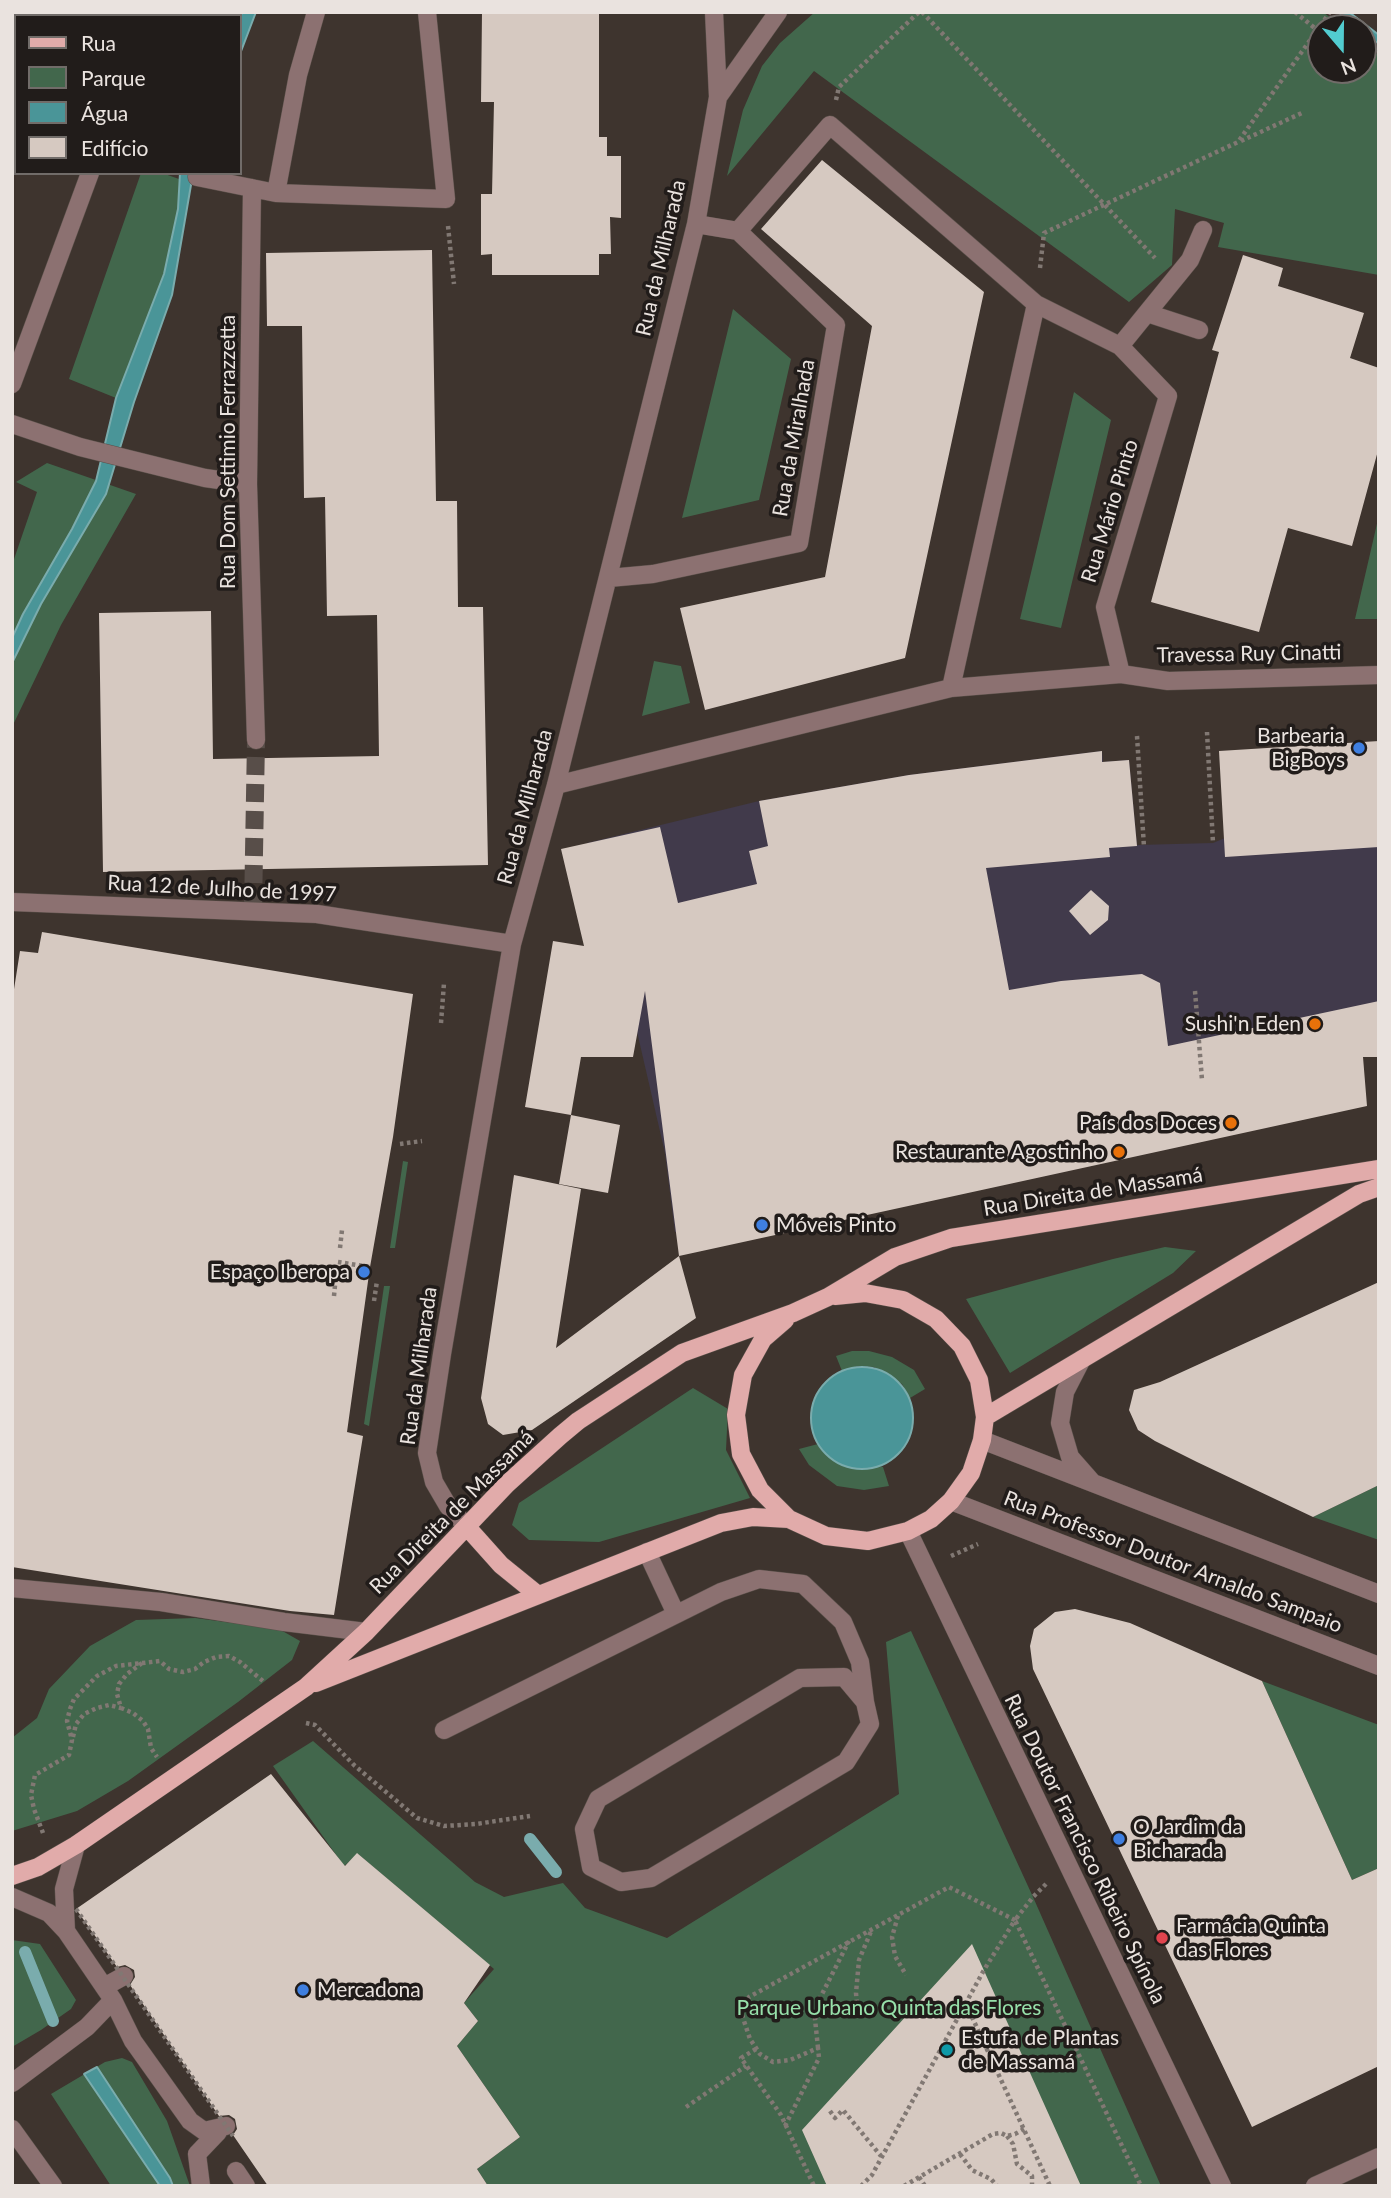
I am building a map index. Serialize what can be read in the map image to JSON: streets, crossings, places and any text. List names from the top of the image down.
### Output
{
  "streets": {
    "main road": ["Rua Direita de Massamá"],
    "street": [
      "Rua da Milharada",
      "Rua da Miralhada",
      "Rua Dom Settimio Ferrazzetta",
      "Rua Mário Pinto",
      "Travessa Ruy Cinatti",
      "Rua 12 de Julho de 1997",
      "Rua Professor Doutor Arnaldo Sampaio",
      "Rua Doutor Francisco Ribeiro Spínola"
    ]
  },
  "crossings": [
    ["Rua da Milharada", "Rua da Miralhada"],
    ["Rua da Milharada", "Rua 12 de Julho de 1997"],
    ["Rua da Milharada", "Rua Direita de Massamá"],
    ["Rua Mário Pinto", "Travessa Ruy Cinatti"],
    ["Rua Direita de Massamá", "Rua Professor Doutor Arnaldo Sampaio"],
    ["Rua Direita de Massamá", "Rua Doutor Francisco Ribeiro Spínola"],
    ["Rua Professor Doutor Arnaldo Sampaio", "Rua Doutor Francisco Ribeiro Spínola"]
  ],
  "parks": ["Parque Urbano Quinta das Flores"],
  "places": [
    "Barbearia BigBoys",
    "Sushi'n Eden",
    "País dos Doces",
    "Restaurante Agostinho",
    "Móveis Pinto",
    "Espaço Iberopa",
    "O Jardim da Bicharada",
    "Farmácia Quinta das Flores",
    "Mercadona",
    "Estufa de Plantas de Massamá"
  ],
  "legend": [
    "Rua",
    "Parque",
    "Água",
    "Edifício"
  ],
  "north": "bottom"
}
